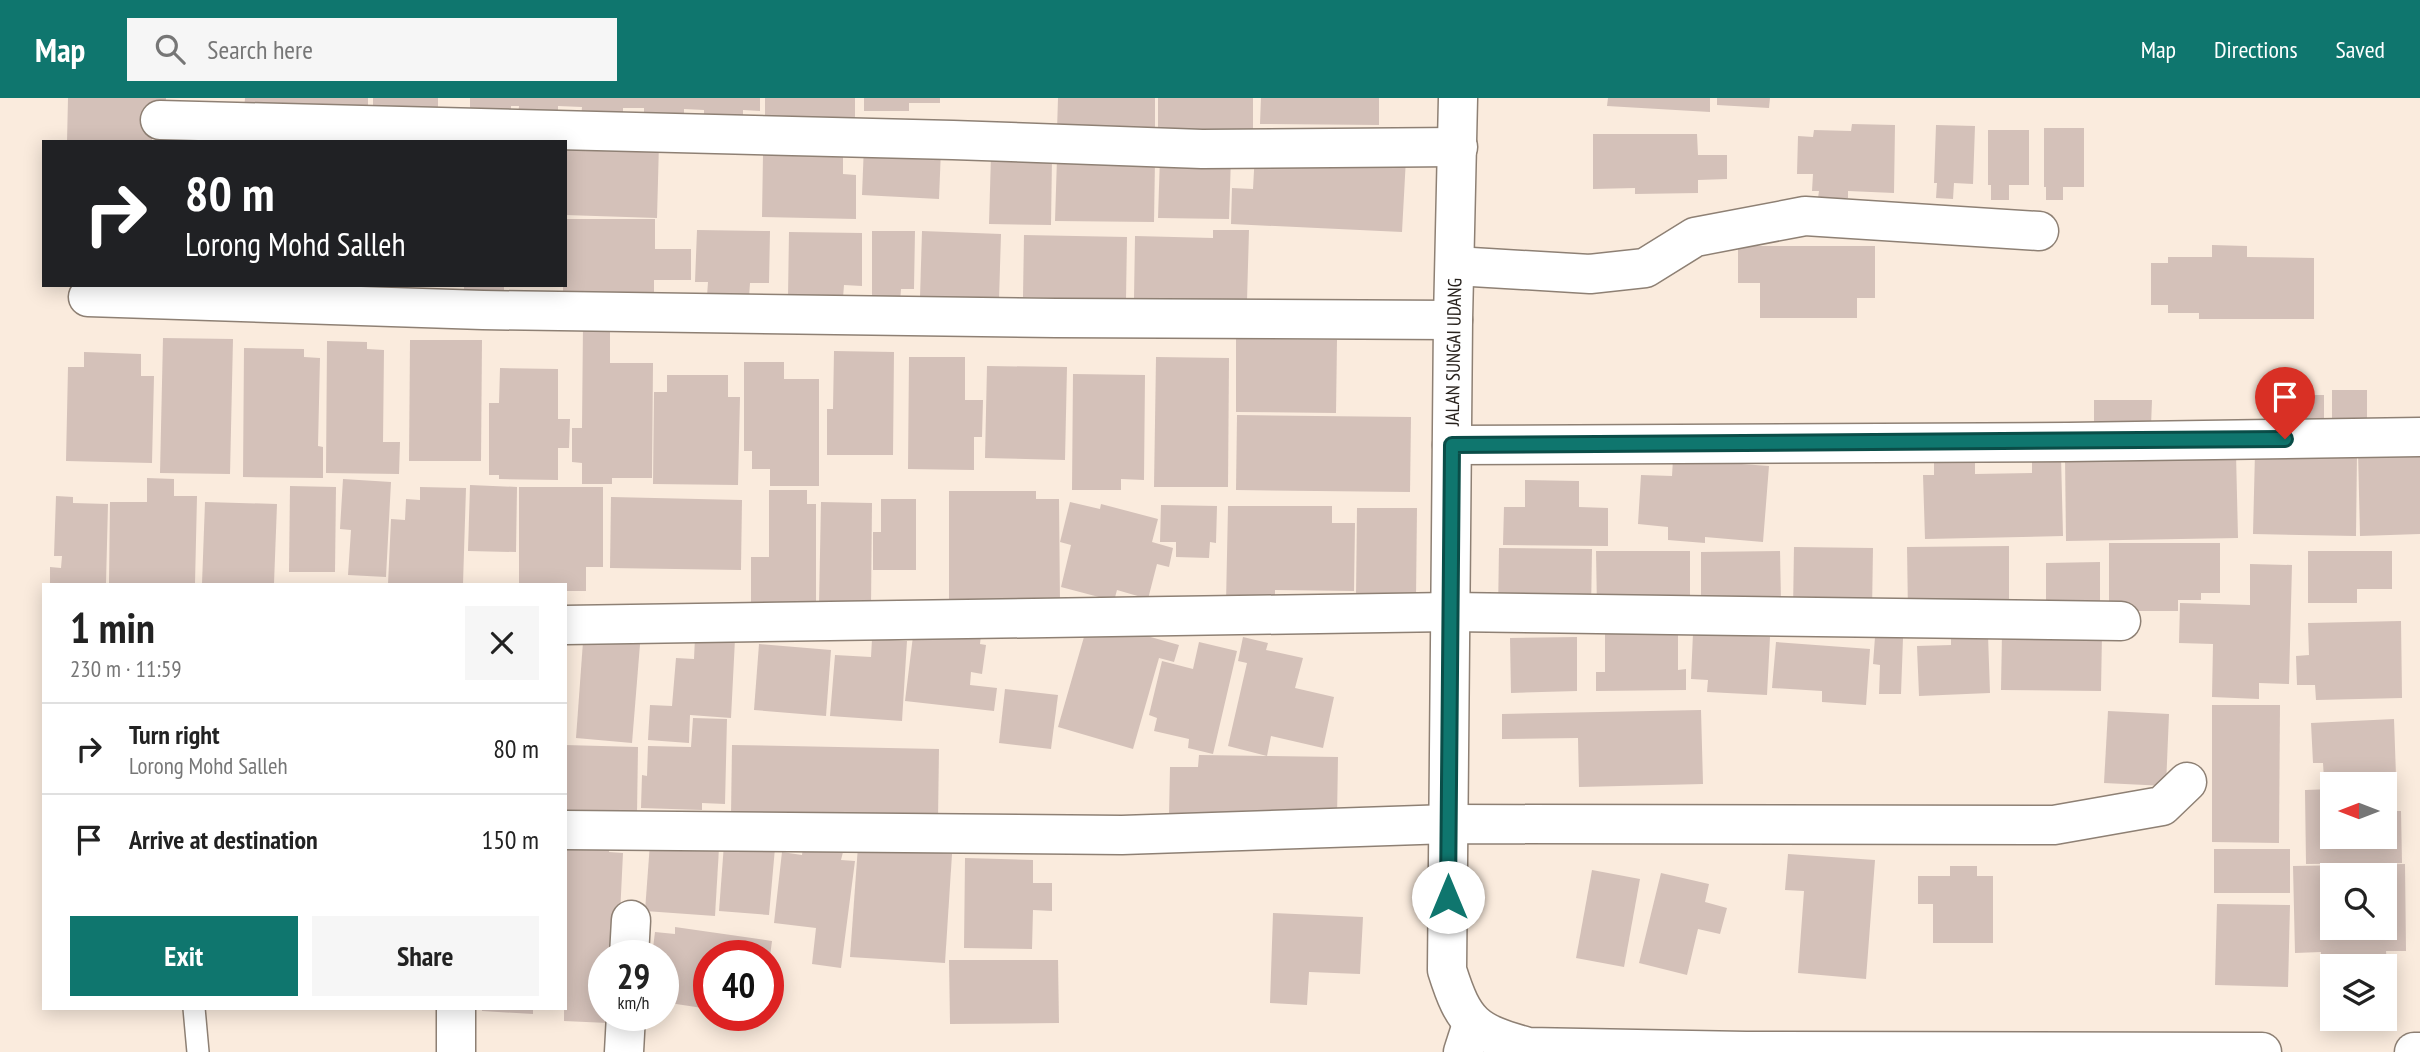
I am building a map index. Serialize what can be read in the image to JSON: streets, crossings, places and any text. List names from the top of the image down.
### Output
{
  "streets": {
    "street": ["JALAN SUNGAI UDANG"]
  },
  "north": "left",
  "page": {
    "header": "Map",
    "search": "Search here",
    "nav": ["Map", "Directions", "Saved"],
    "turn": ["80 m", "Lorong Mohd Salleh"],
    "heading": ["1 min", "230 m · 11:59"],
    "list": [
      {
        "name": "Turn right",
        "note": "Lorong Mohd Salleh",
        "value": "80 m"
      },
      {
        "name": "Arrive at destination",
        "value": "150 m"
      }
    ],
    "buttons": ["Exit", "Share"],
    "speed": "29 km/h",
    "limit": "40"
  }
}
